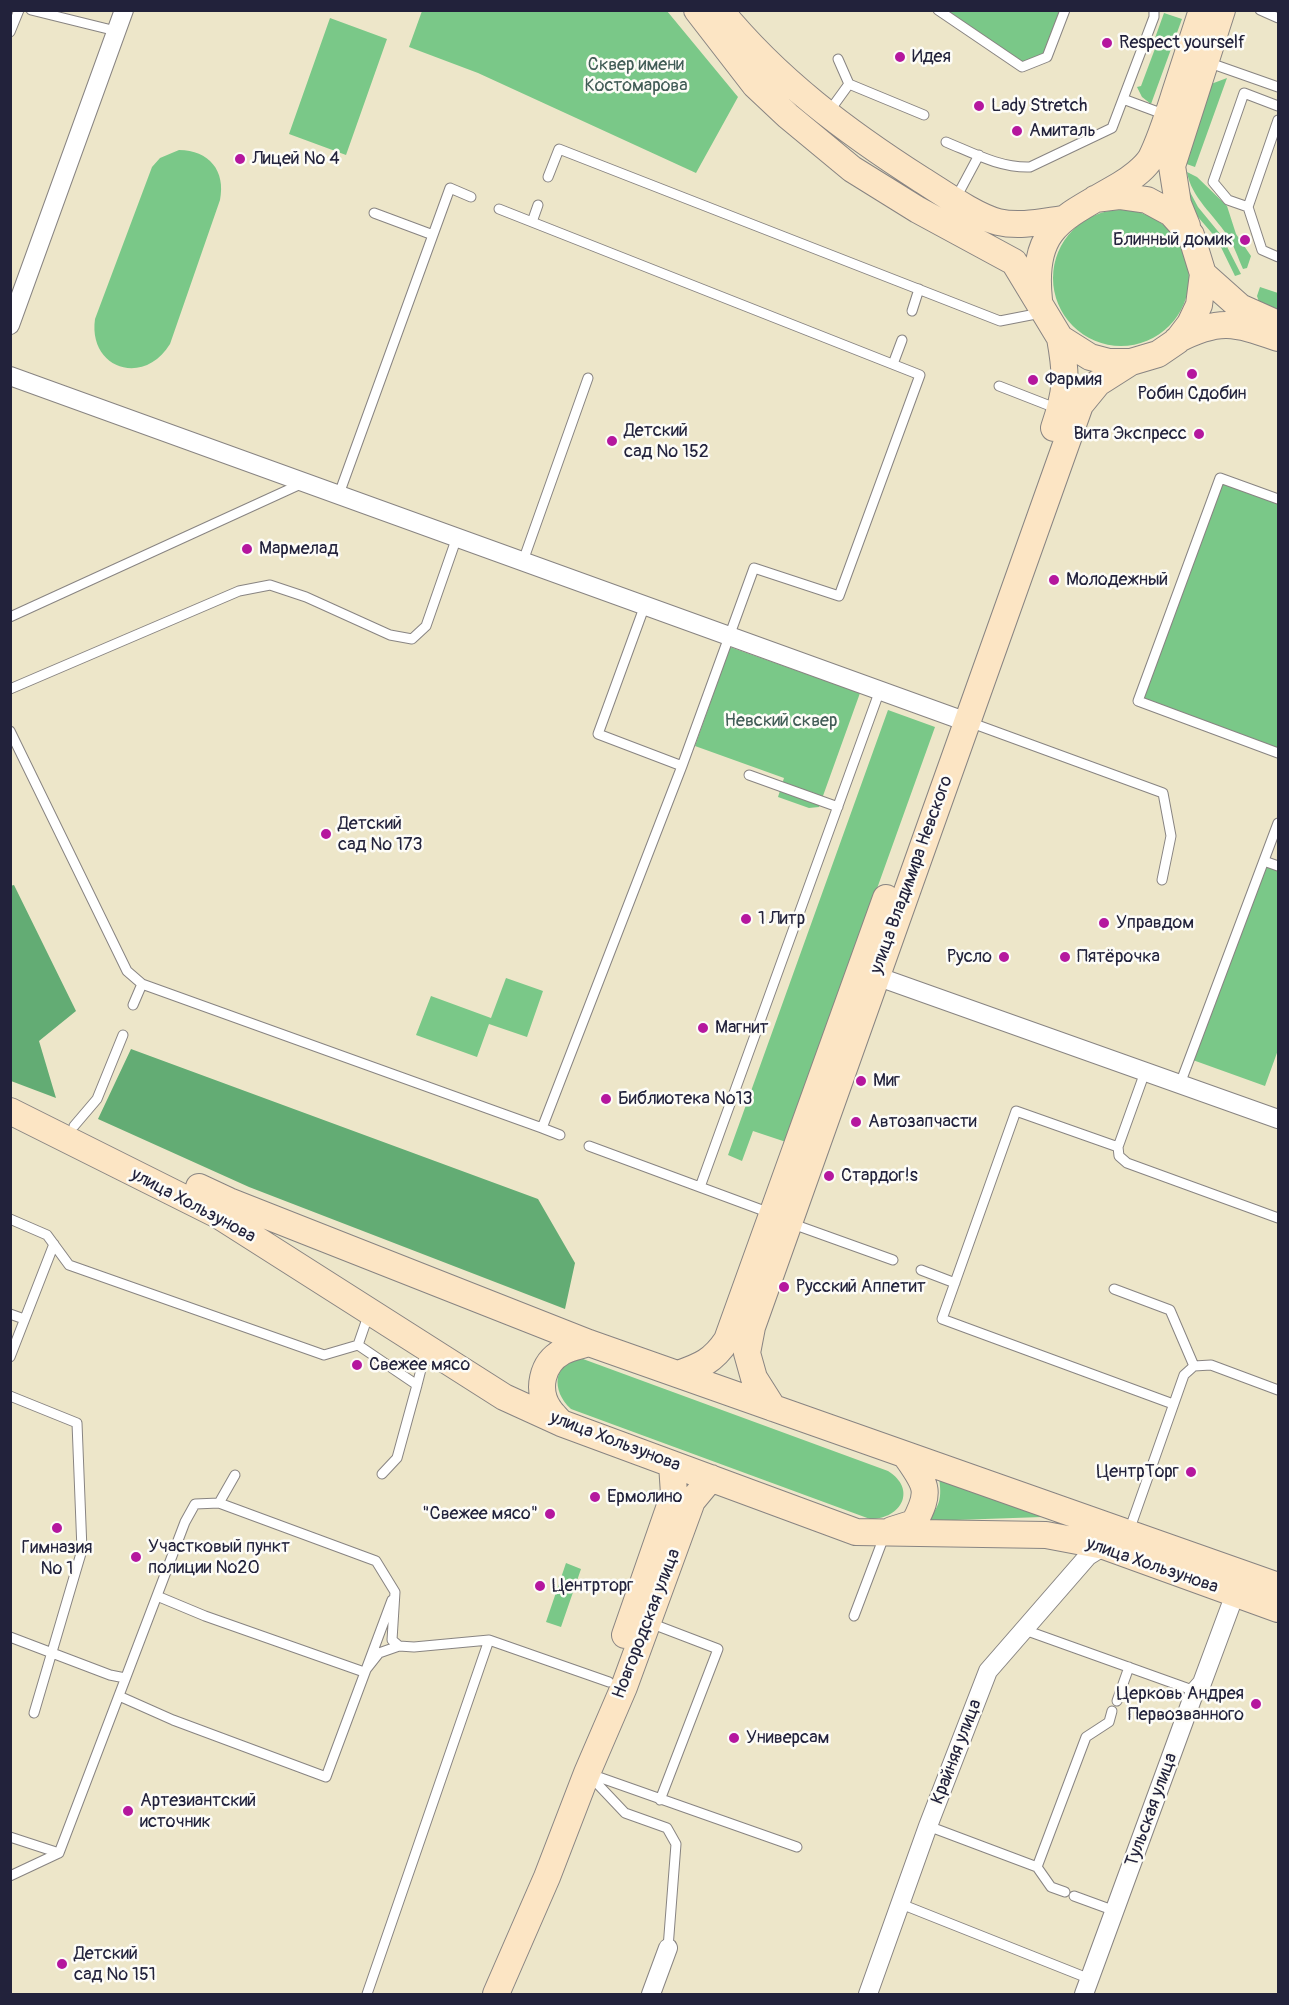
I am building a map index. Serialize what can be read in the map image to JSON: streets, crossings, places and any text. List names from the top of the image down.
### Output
{
  "streets": {
    "main road": ["улица Владимира Невского", "улица Хользунова", "Новгородская улица"],
    "street": ["Крайняя улица", "Тульская улица"]
  },
  "crossings": [
    ["улица Владимира Невского", "улица Хользунова"],
    ["улица Хользунова", "Новгородская улица"],
    ["улица Хользунова", "Крайняя улица"],
    ["улица Хользунова", "Тульская улица"]
  ],
  "parks": ["Сквер имени Костомарова", "Невский сквер"],
  "places": [
    "Respect yourself",
    "Идея",
    "Lady Stretch",
    "Амиталь",
    "Лицей № 4",
    "Блинный домик",
    "Робин Сдобин",
    "Фармия",
    "Вита Экспресс",
    "Детский сад № 152",
    "Мармелад",
    "Молодежный",
    "Детский сад № 173",
    "1 Литр",
    "Управдом",
    "Русло",
    "Пятёрочка",
    "Магнит",
    "Миг",
    "Библиотека №13",
    "Автозапчасти",
    "Стардог!s",
    "Русский Аппетит",
    "Свежее мясо",
    "ЦентрТорг",
    "Ермолино",
    "\"Свежее мясо\"",
    "Гимназия № 1",
    "Участковый пункт полиции №20",
    "Центрторг",
    "Церковь Андрея Первозванного",
    "Универсам",
    "Артезиантский источник",
    "Детский сад № 151"
  ]
}
